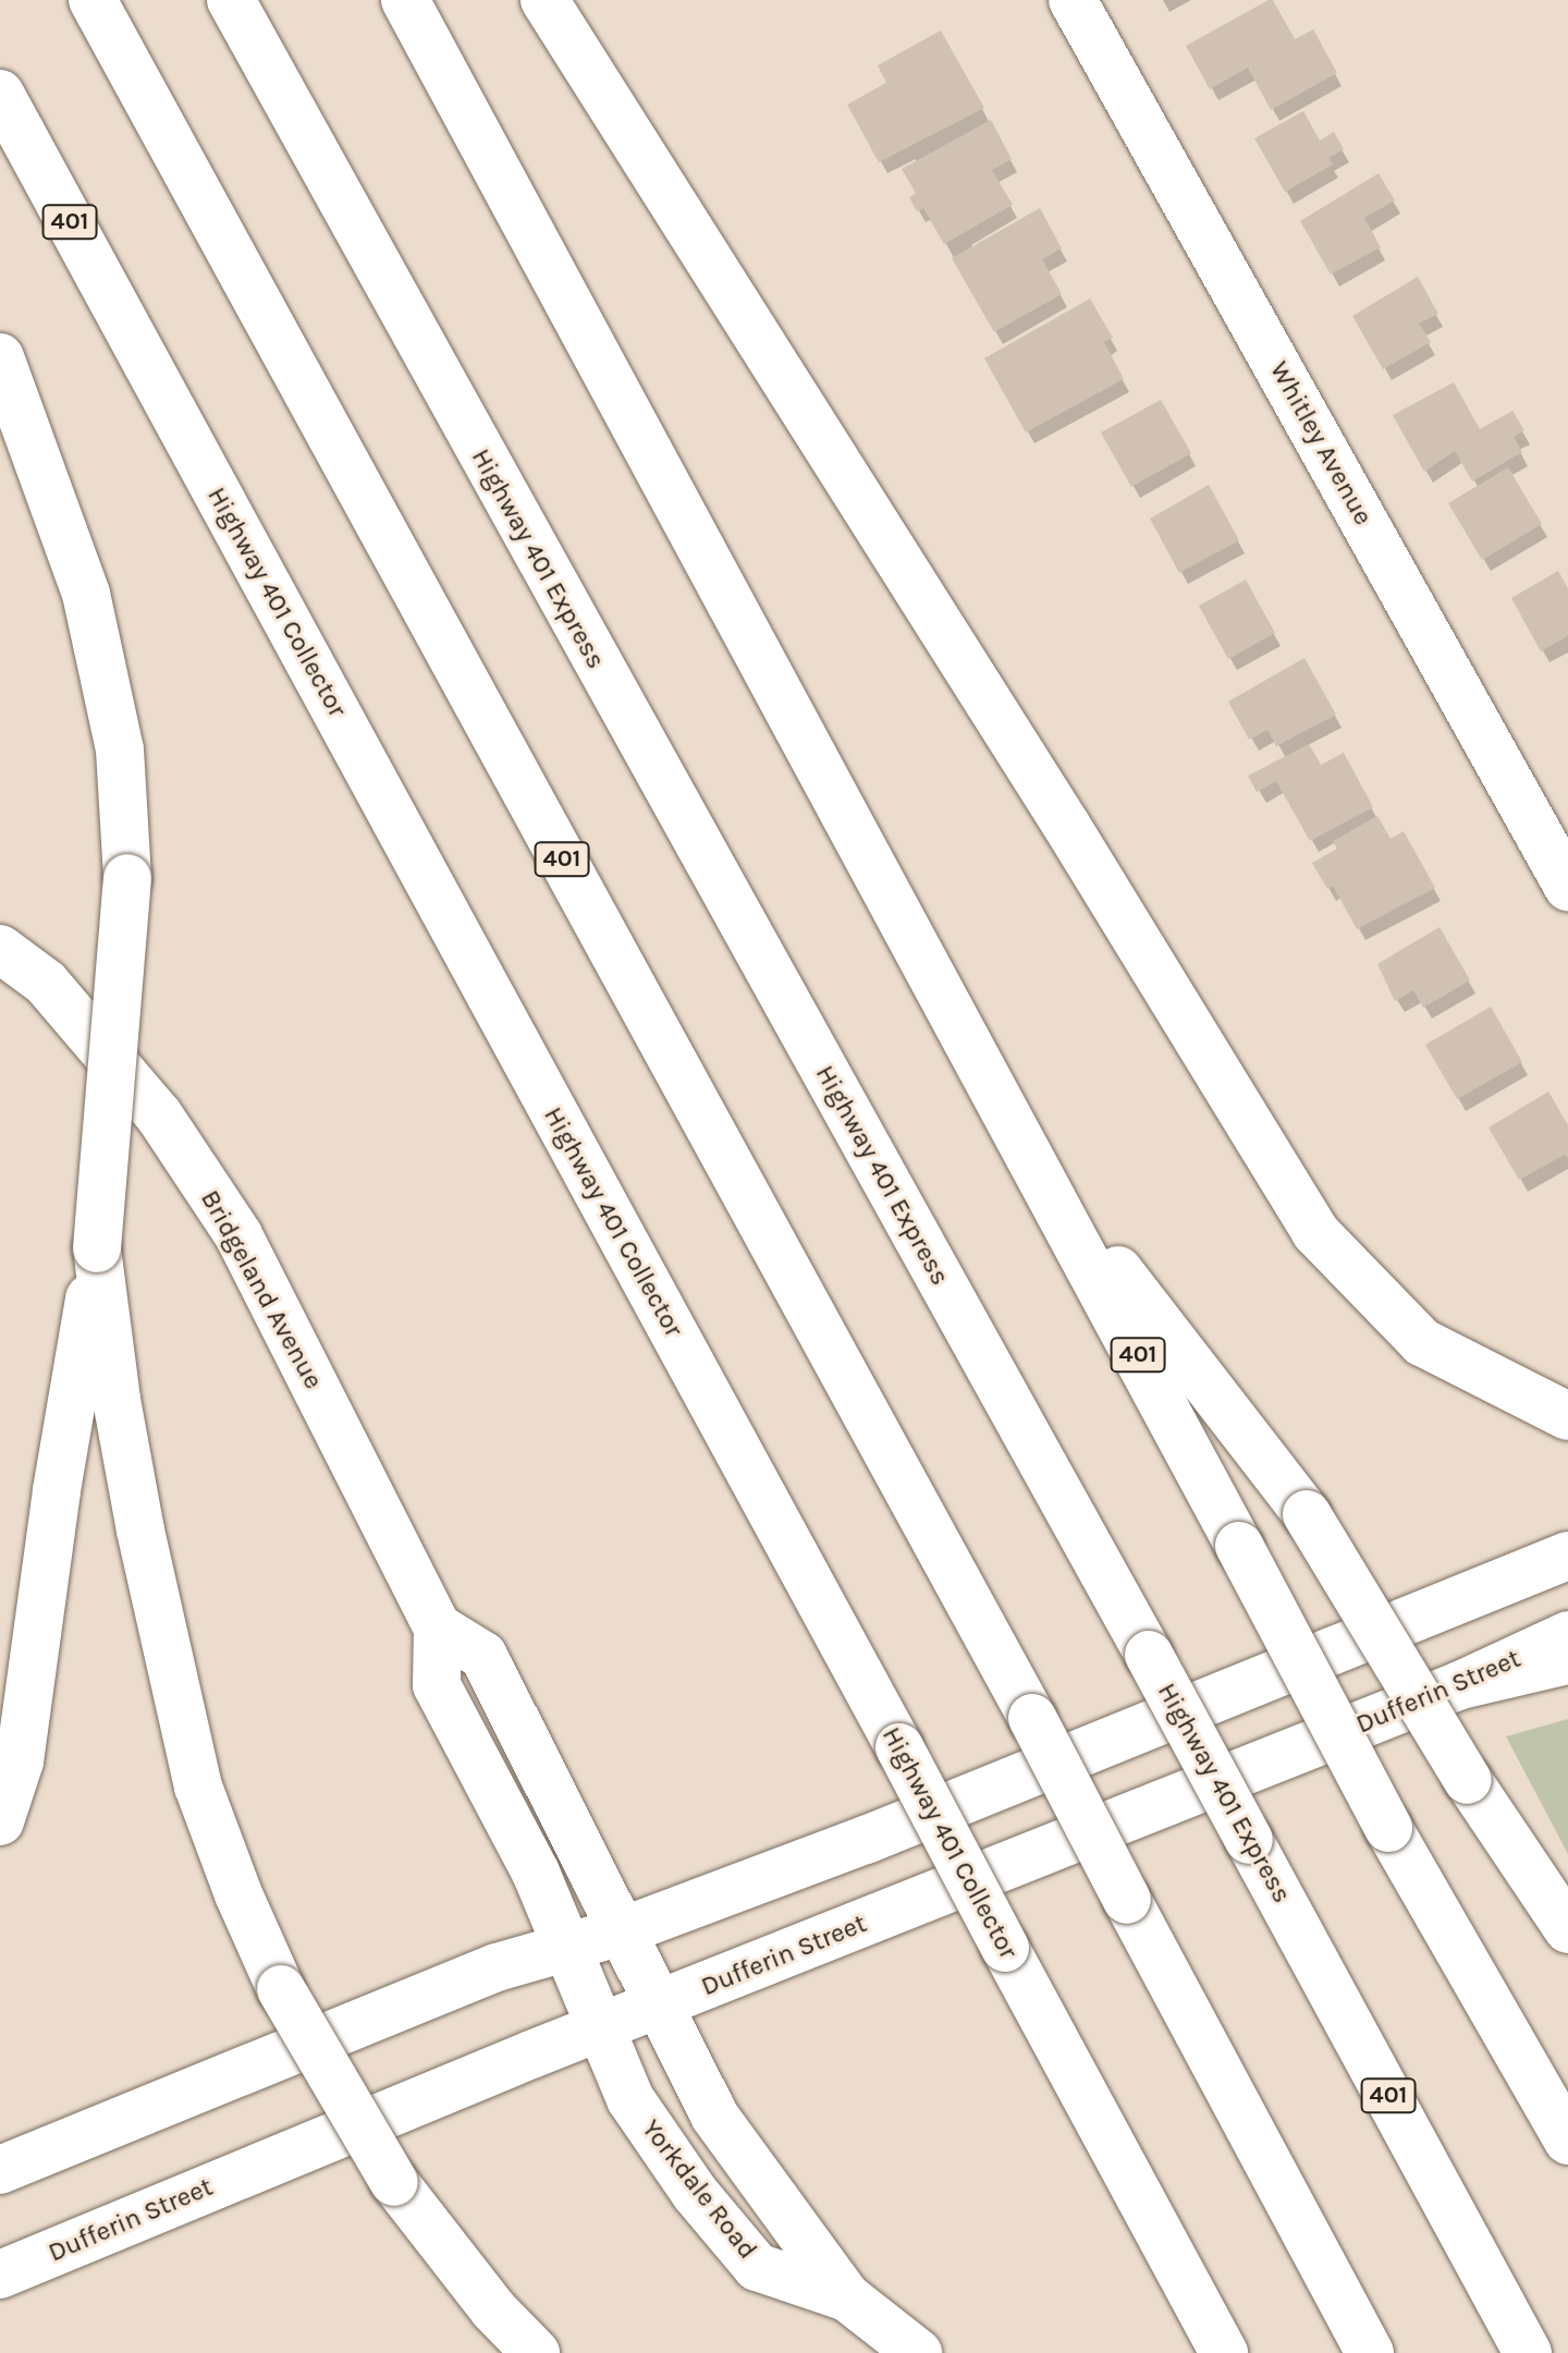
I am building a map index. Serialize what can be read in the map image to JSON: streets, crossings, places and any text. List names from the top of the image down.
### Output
{
  "streets": {
    "main road": [
      "401",
      "Whitley Avenue",
      "Highway 401 Express",
      "Highway 401 Collector",
      "Bridgeland Avenue",
      "Dufferin Street",
      "Yorkdale Road"
    ]
  },
  "crossings": [
    ["Bridgeland Avenue", "Yorkdale Road"],
    ["Dufferin Street", "Yorkdale Road"]
  ]
}
